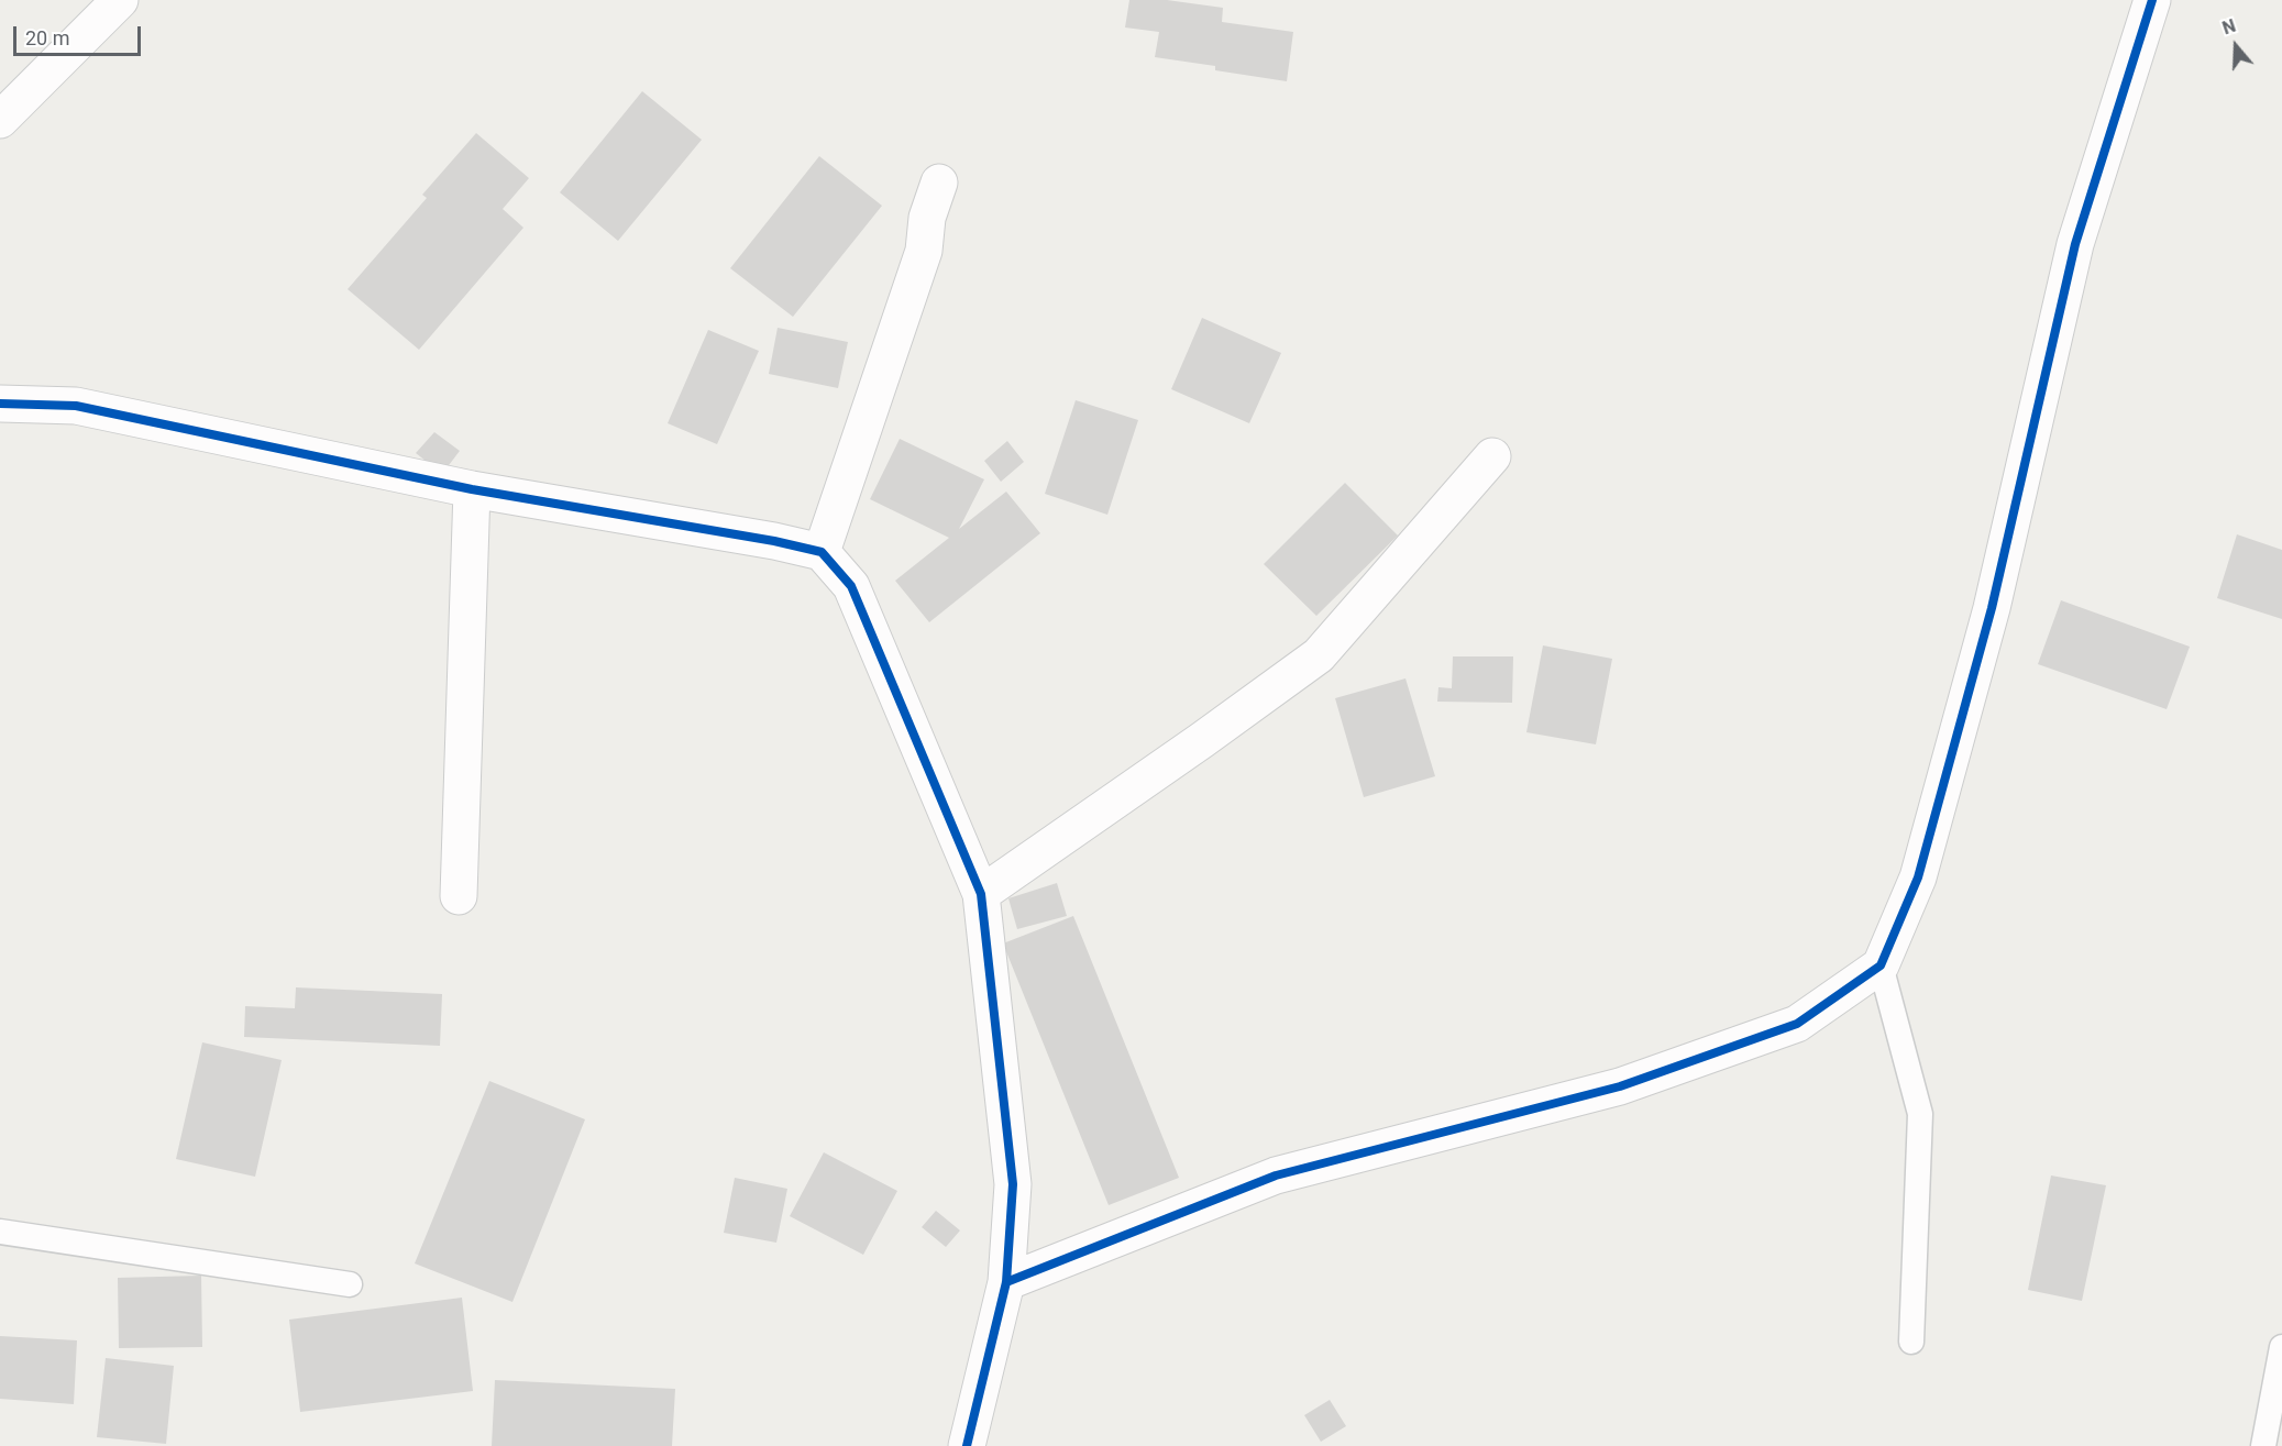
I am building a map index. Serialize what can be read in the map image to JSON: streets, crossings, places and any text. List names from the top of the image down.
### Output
{
  "scale_bar": "20 m",
  "north": "top"
}
